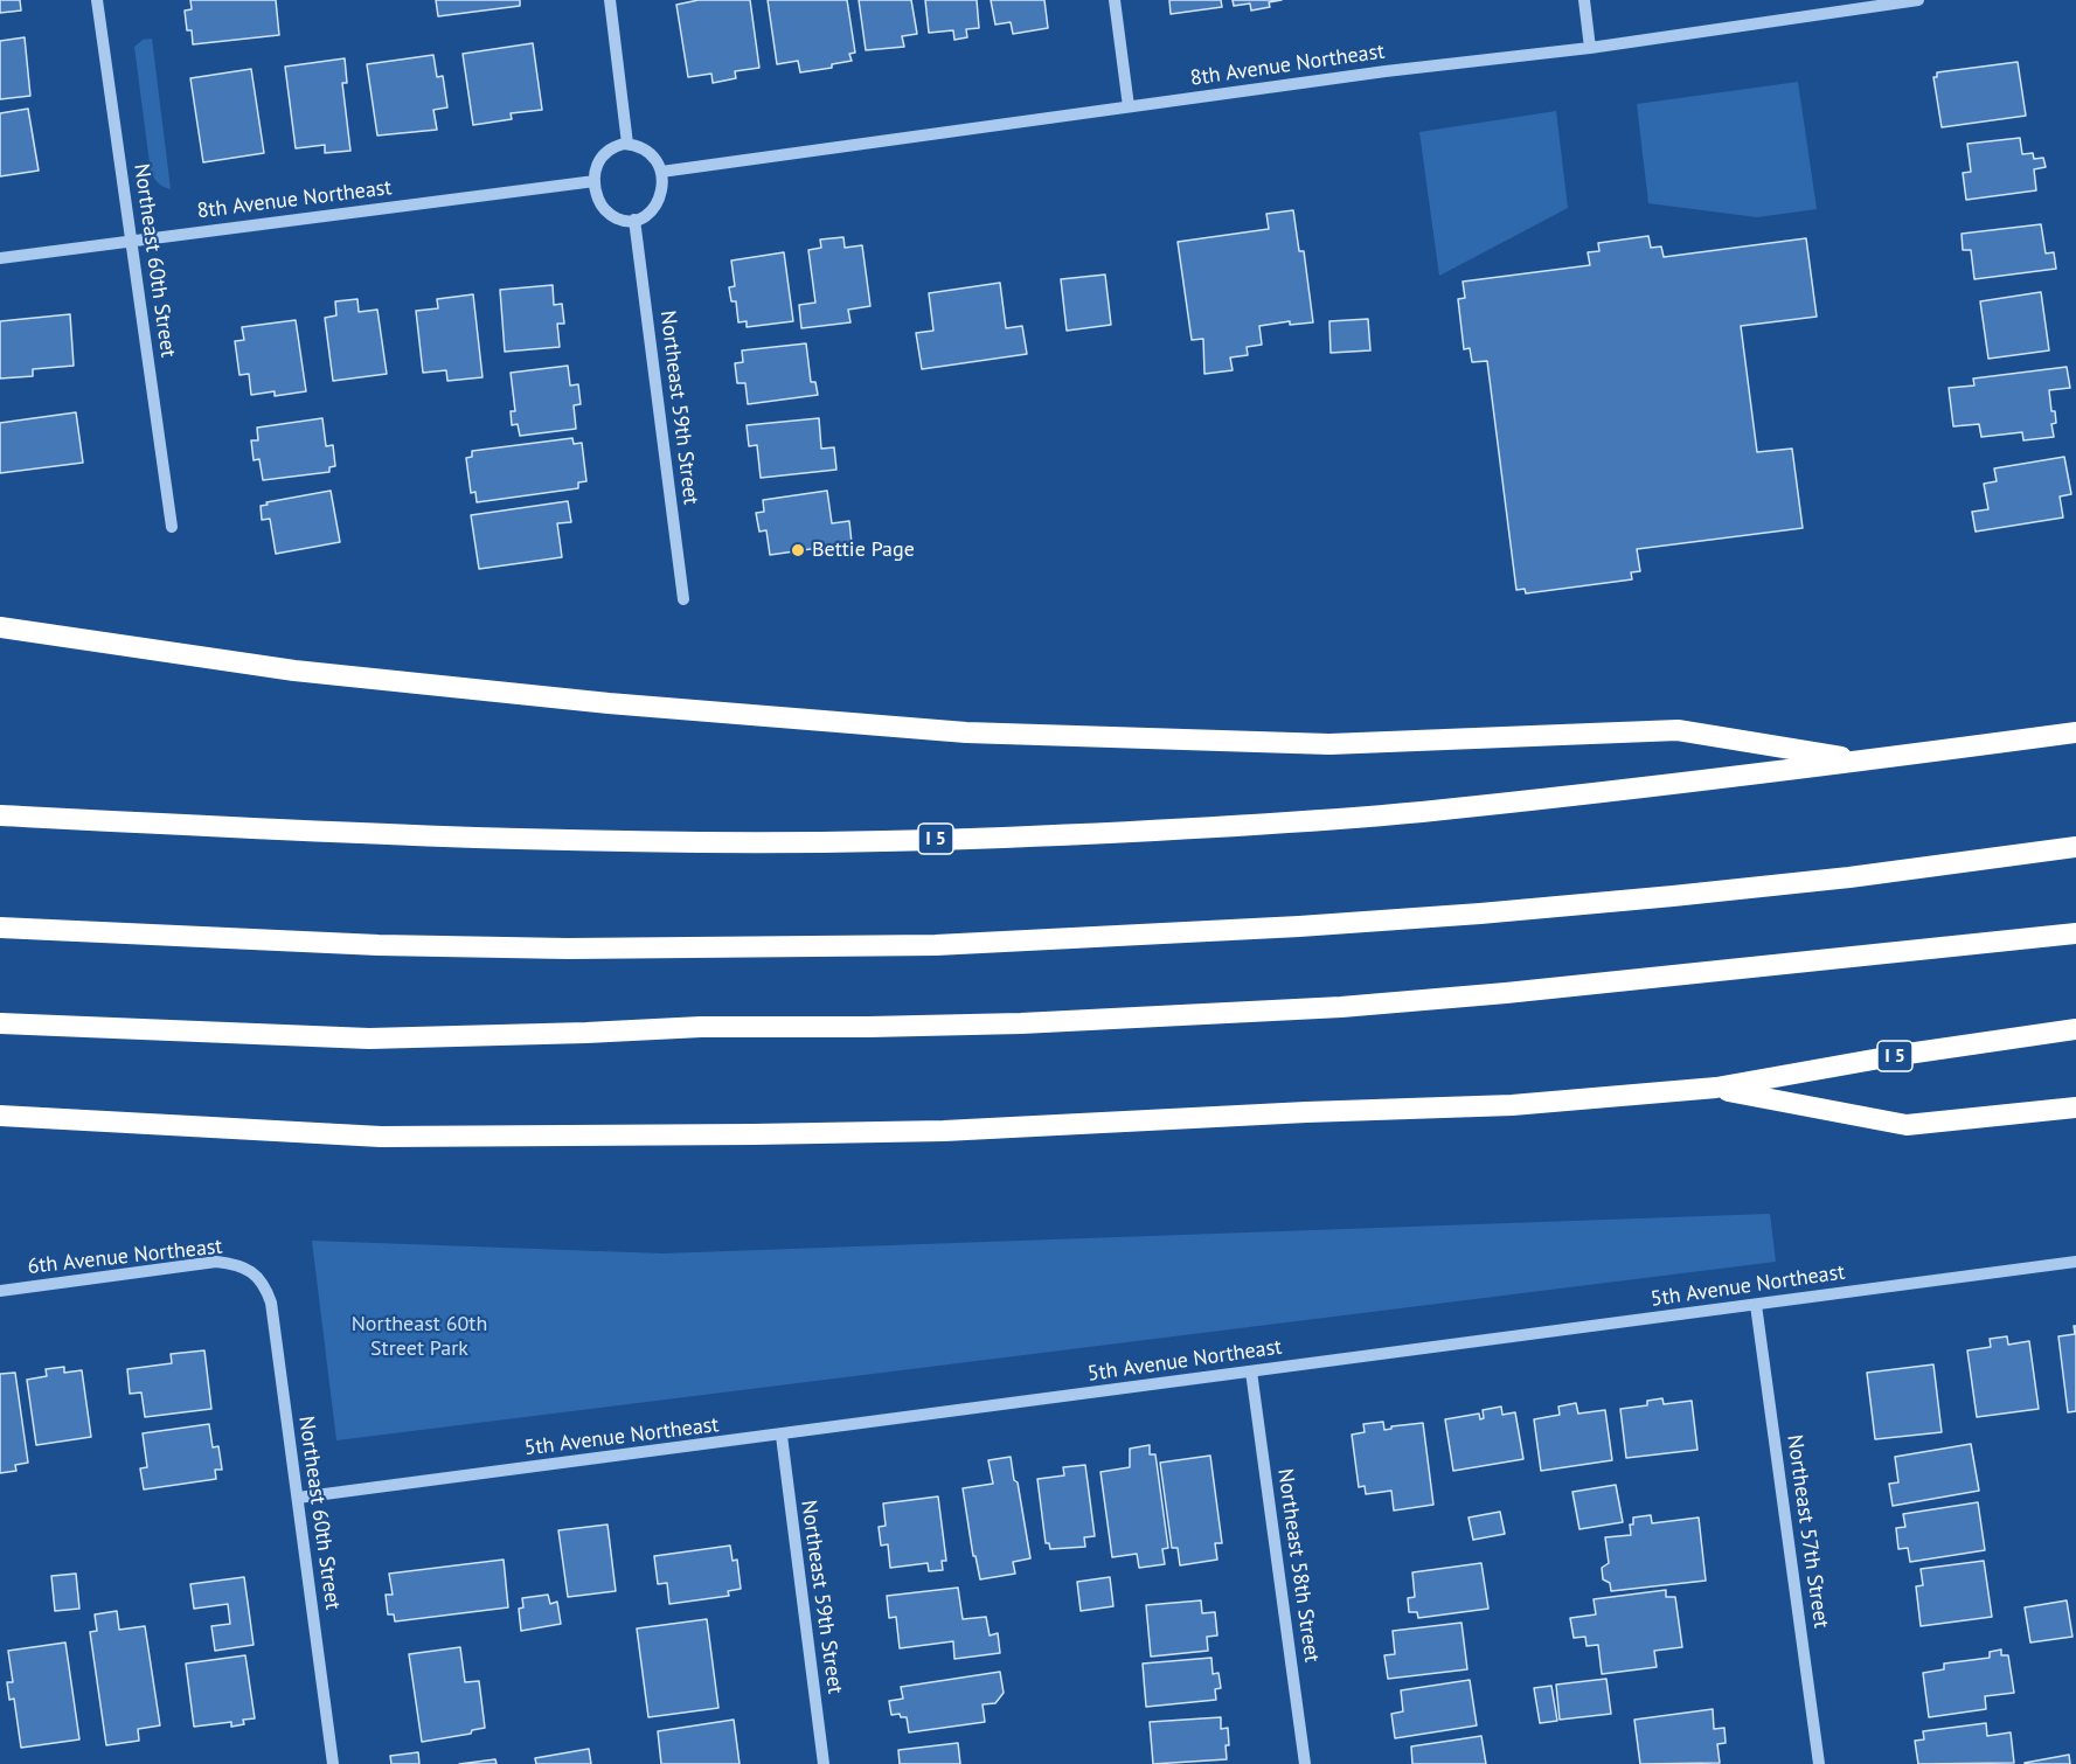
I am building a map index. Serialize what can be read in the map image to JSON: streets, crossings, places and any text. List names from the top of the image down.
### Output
{
  "streets": {
    "highway": ["I 5"],
    "street": [
      "8th Avenue Northeast",
      "Northeast 60th Street",
      "Northeast 59th Street",
      "6th Avenue Northeast",
      "5th Avenue Northeast",
      "Northeast 57th Street",
      "Northeast 58th Street"
    ]
  },
  "crossings": [
    ["8th Avenue Northeast", "Northeast 60th Street"],
    ["8th Avenue Northeast", "Northeast 59th Street"],
    ["Northeast 60th Street", "6th Avenue Northeast"],
    ["Northeast 60th Street", "5th Avenue Northeast"],
    ["Northeast 59th Street", "5th Avenue Northeast"],
    ["5th Avenue Northeast", "Northeast 57th Street"],
    ["5th Avenue Northeast", "Northeast 58th Street"]
  ],
  "parks": ["Northeast 60th Street Park"],
  "places": ["Bettie Page"]
}
